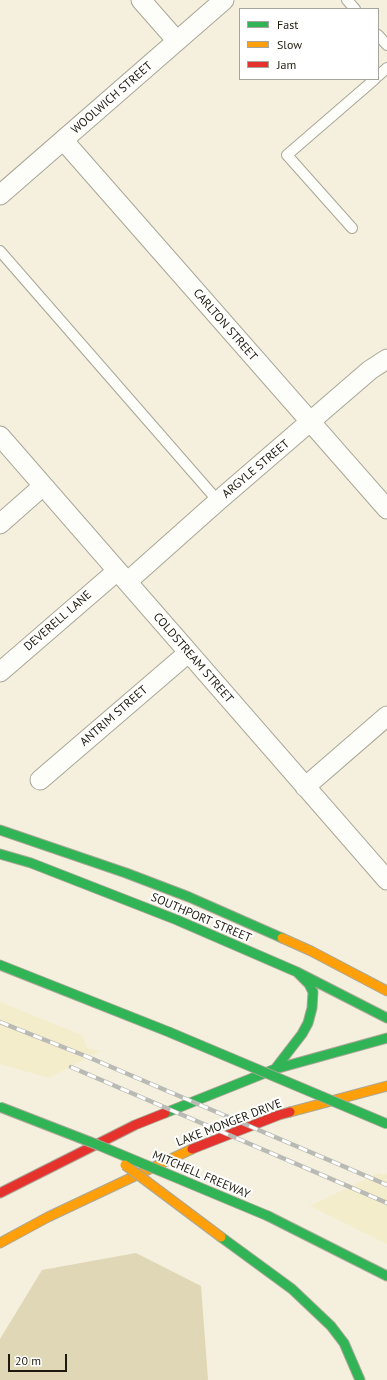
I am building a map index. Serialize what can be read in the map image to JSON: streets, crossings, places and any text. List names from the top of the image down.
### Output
{
  "streets": {
    "main road": ["SOUTHPORT STREET", "LAKE MONGER DRIVE", "MITCHELL FREEWAY"],
    "street": [
      "WOOLWICH STREET",
      "CARLTON STREET",
      "ARGYLE STREET",
      "DEVERELL LANE",
      "COLDSTREAM STREET",
      "ANTRIM STREET"
    ]
  },
  "crossings": [
    ["WOOLWICH STREET", "CARLTON STREET"],
    ["CARLTON STREET", "ARGYLE STREET"],
    ["ARGYLE STREET", "DEVERELL LANE"],
    ["ARGYLE STREET", "COLDSTREAM STREET"],
    ["DEVERELL LANE", "COLDSTREAM STREET"],
    ["COLDSTREAM STREET", "ANTRIM STREET"]
  ],
  "legend": ["Fast", "Slow", "Jam"],
  "scale_bar": "20 m"
}
